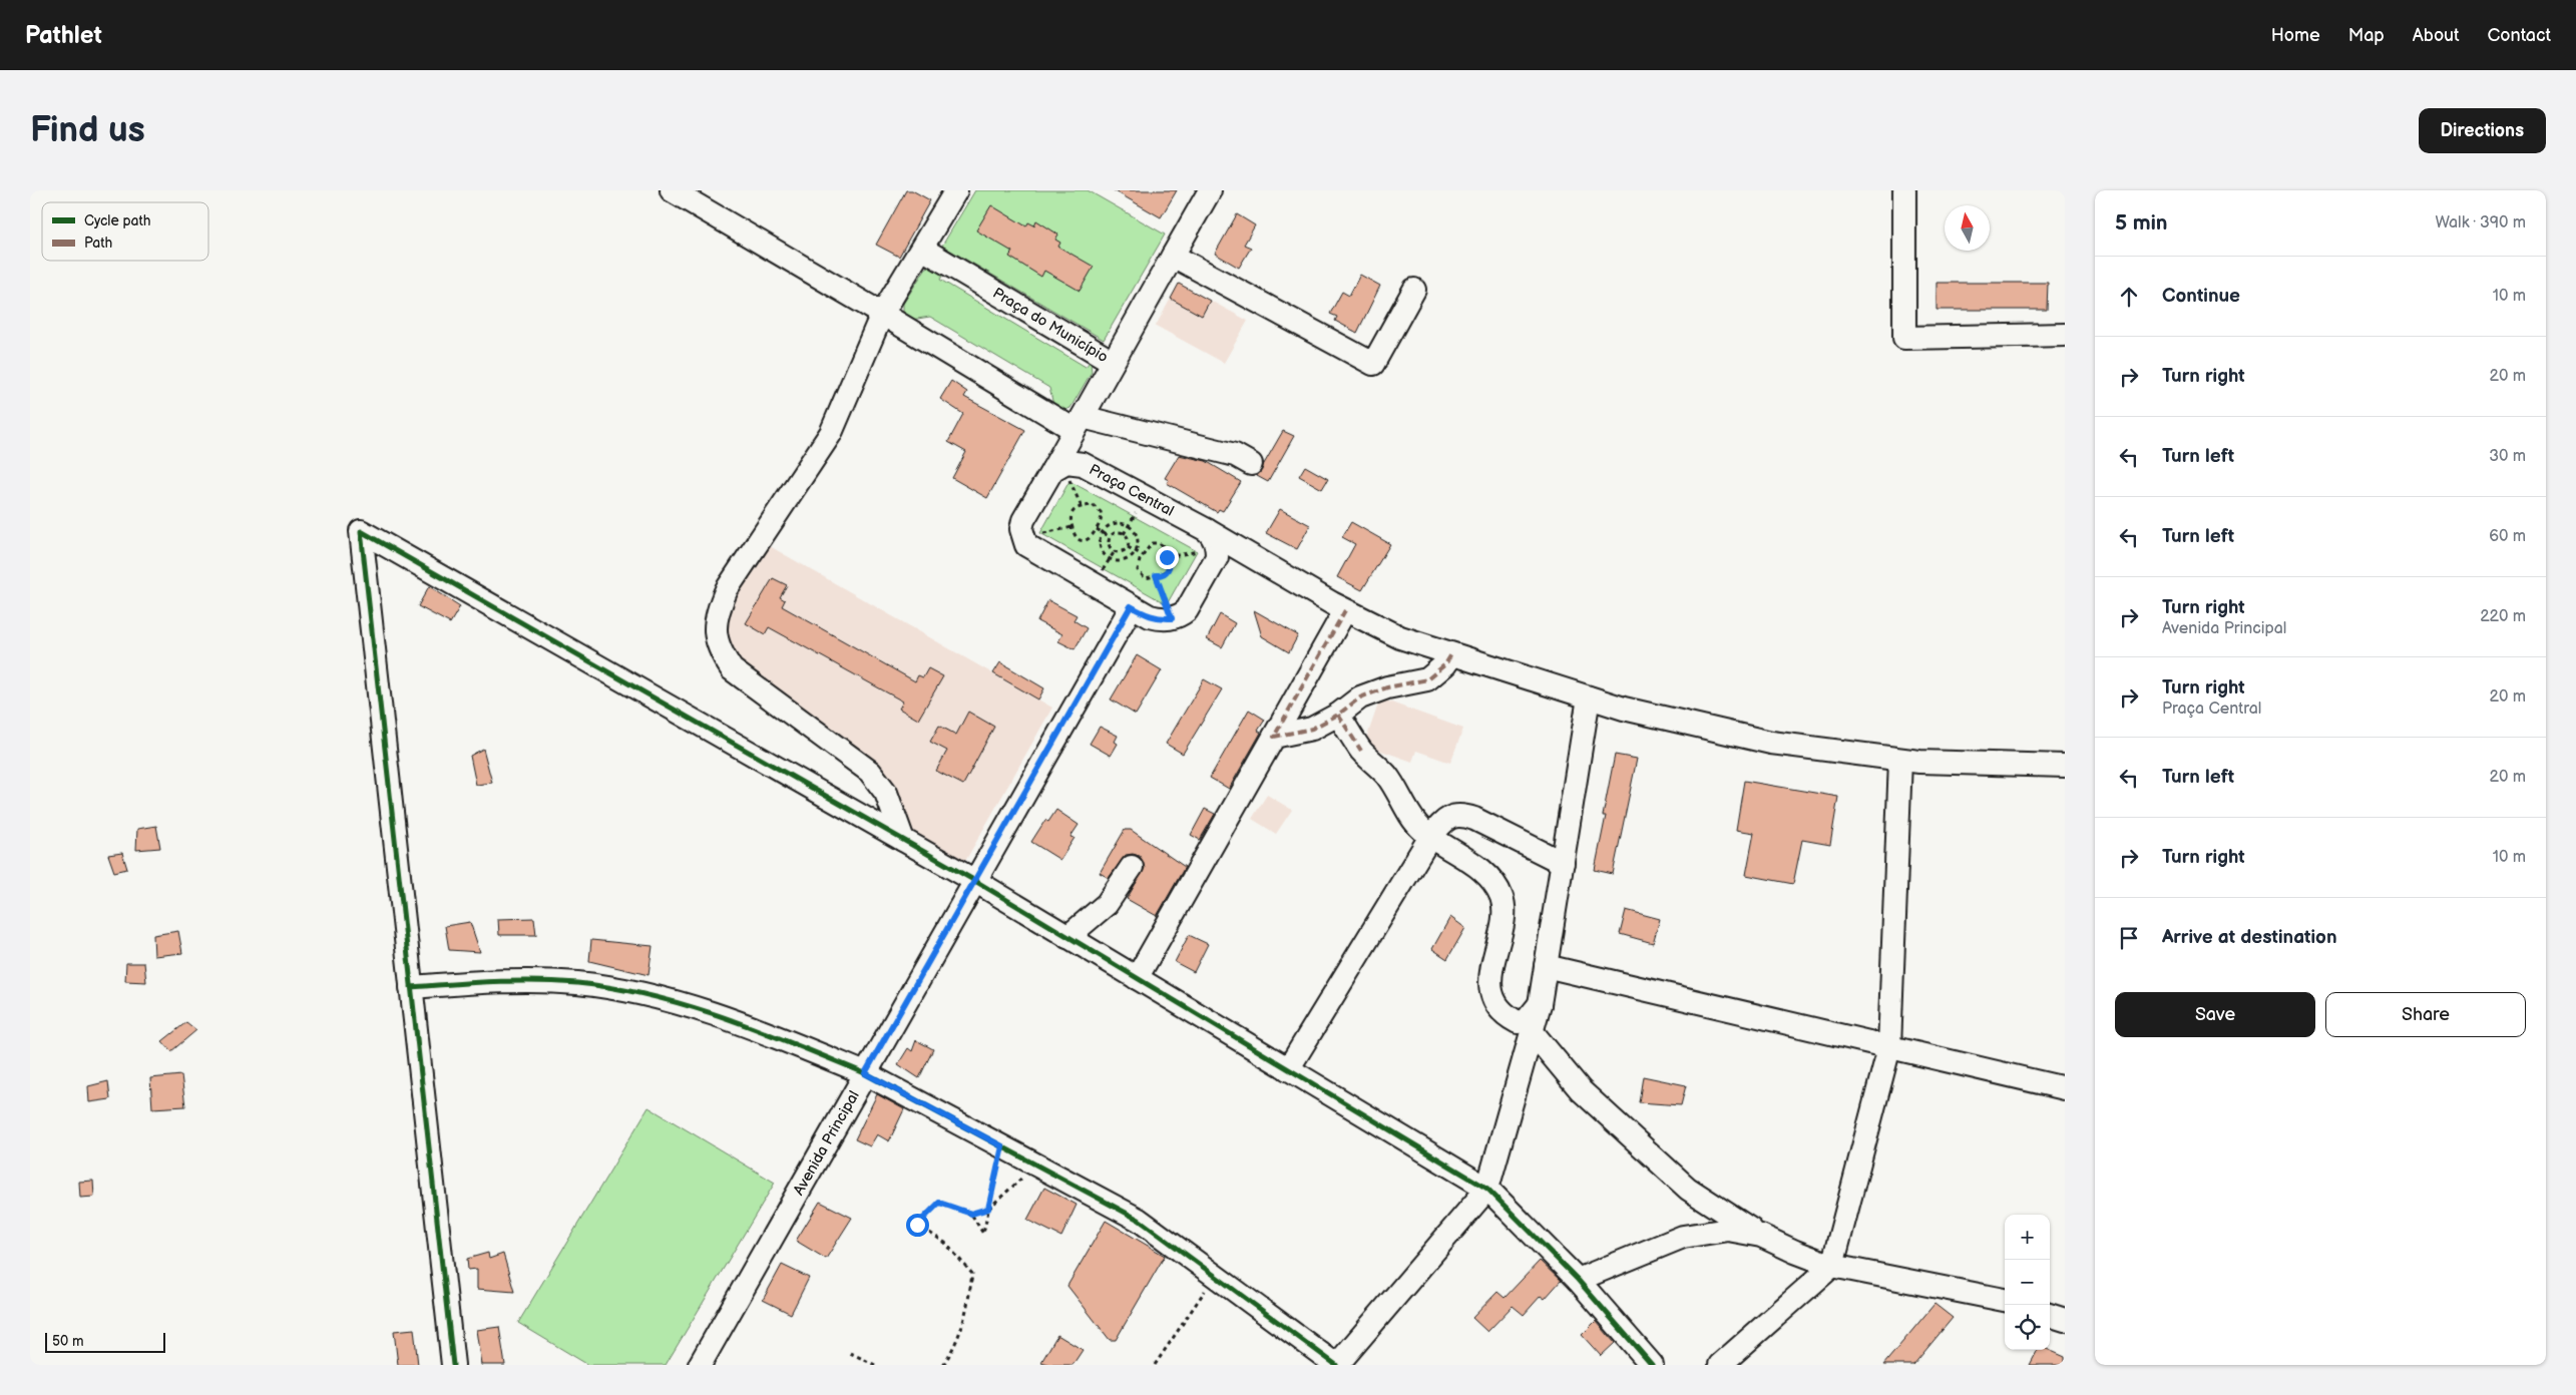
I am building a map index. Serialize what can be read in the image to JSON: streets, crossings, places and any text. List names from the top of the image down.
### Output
{
  "streets": {
    "street": ["Praça do Município", "Praça Central", "Avenida Principal"]
  },
  "crossings": [
    ["Praça do Município", "Praça Central"]
  ],
  "legend": ["Cycle path", "Path"],
  "scale_bar": "50 m",
  "north": "top",
  "page": {
    "header": "Pathlet",
    "nav": [
      "Home",
      "Map",
      "About",
      "Contact"
    ],
    "buttons": [
      "Directions",
      ["Save", "Share"]
    ],
    "title": "Find us",
    "heading": ["5 min", "Walk · 390 m"],
    "list": [
      ["Continue", "10 m"],
      ["Turn right", "20 m"],
      ["Turn left", "30 m"],
      ["Turn left", "60 m"],
      ["Turn right", "Avenida Principal", "220 m"],
      ["Turn right", "Praça Central", "20 m"],
      ["Turn left", "20 m"],
      ["Turn right", "10 m"],
      "Arrive at destination"
    ],
    "map_buttons": ["+", "−"],
    "scale": "50 m"
  }
}
